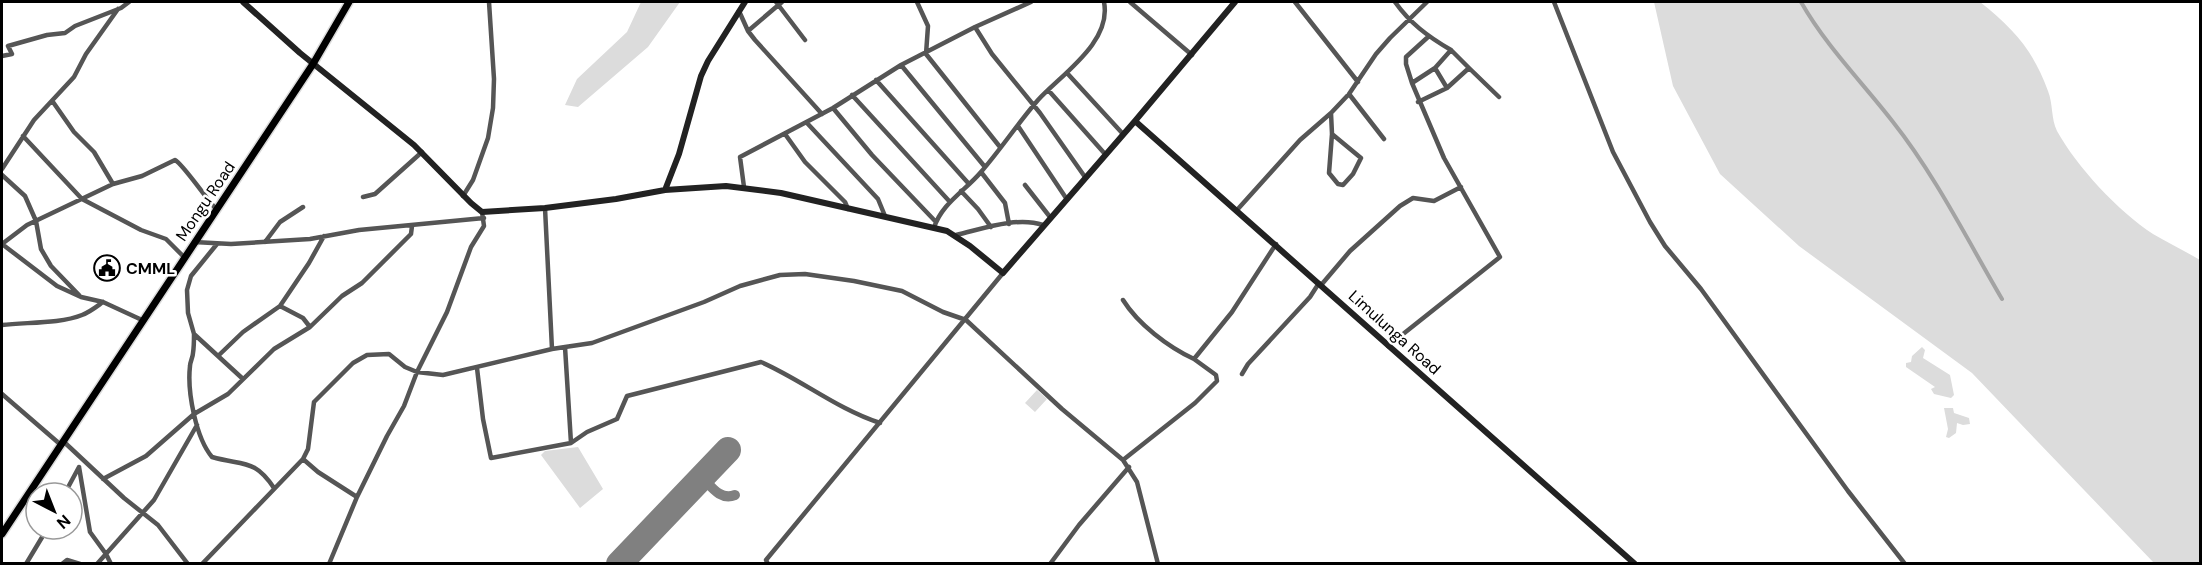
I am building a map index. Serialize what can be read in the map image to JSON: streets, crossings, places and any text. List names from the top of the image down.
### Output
{
  "streets": {
    "main road": ["Mongu Road", "Limulunga Road"]
  },
  "places": {
    "public building": ["CMML"]
  },
  "north": "bottom right"
}
